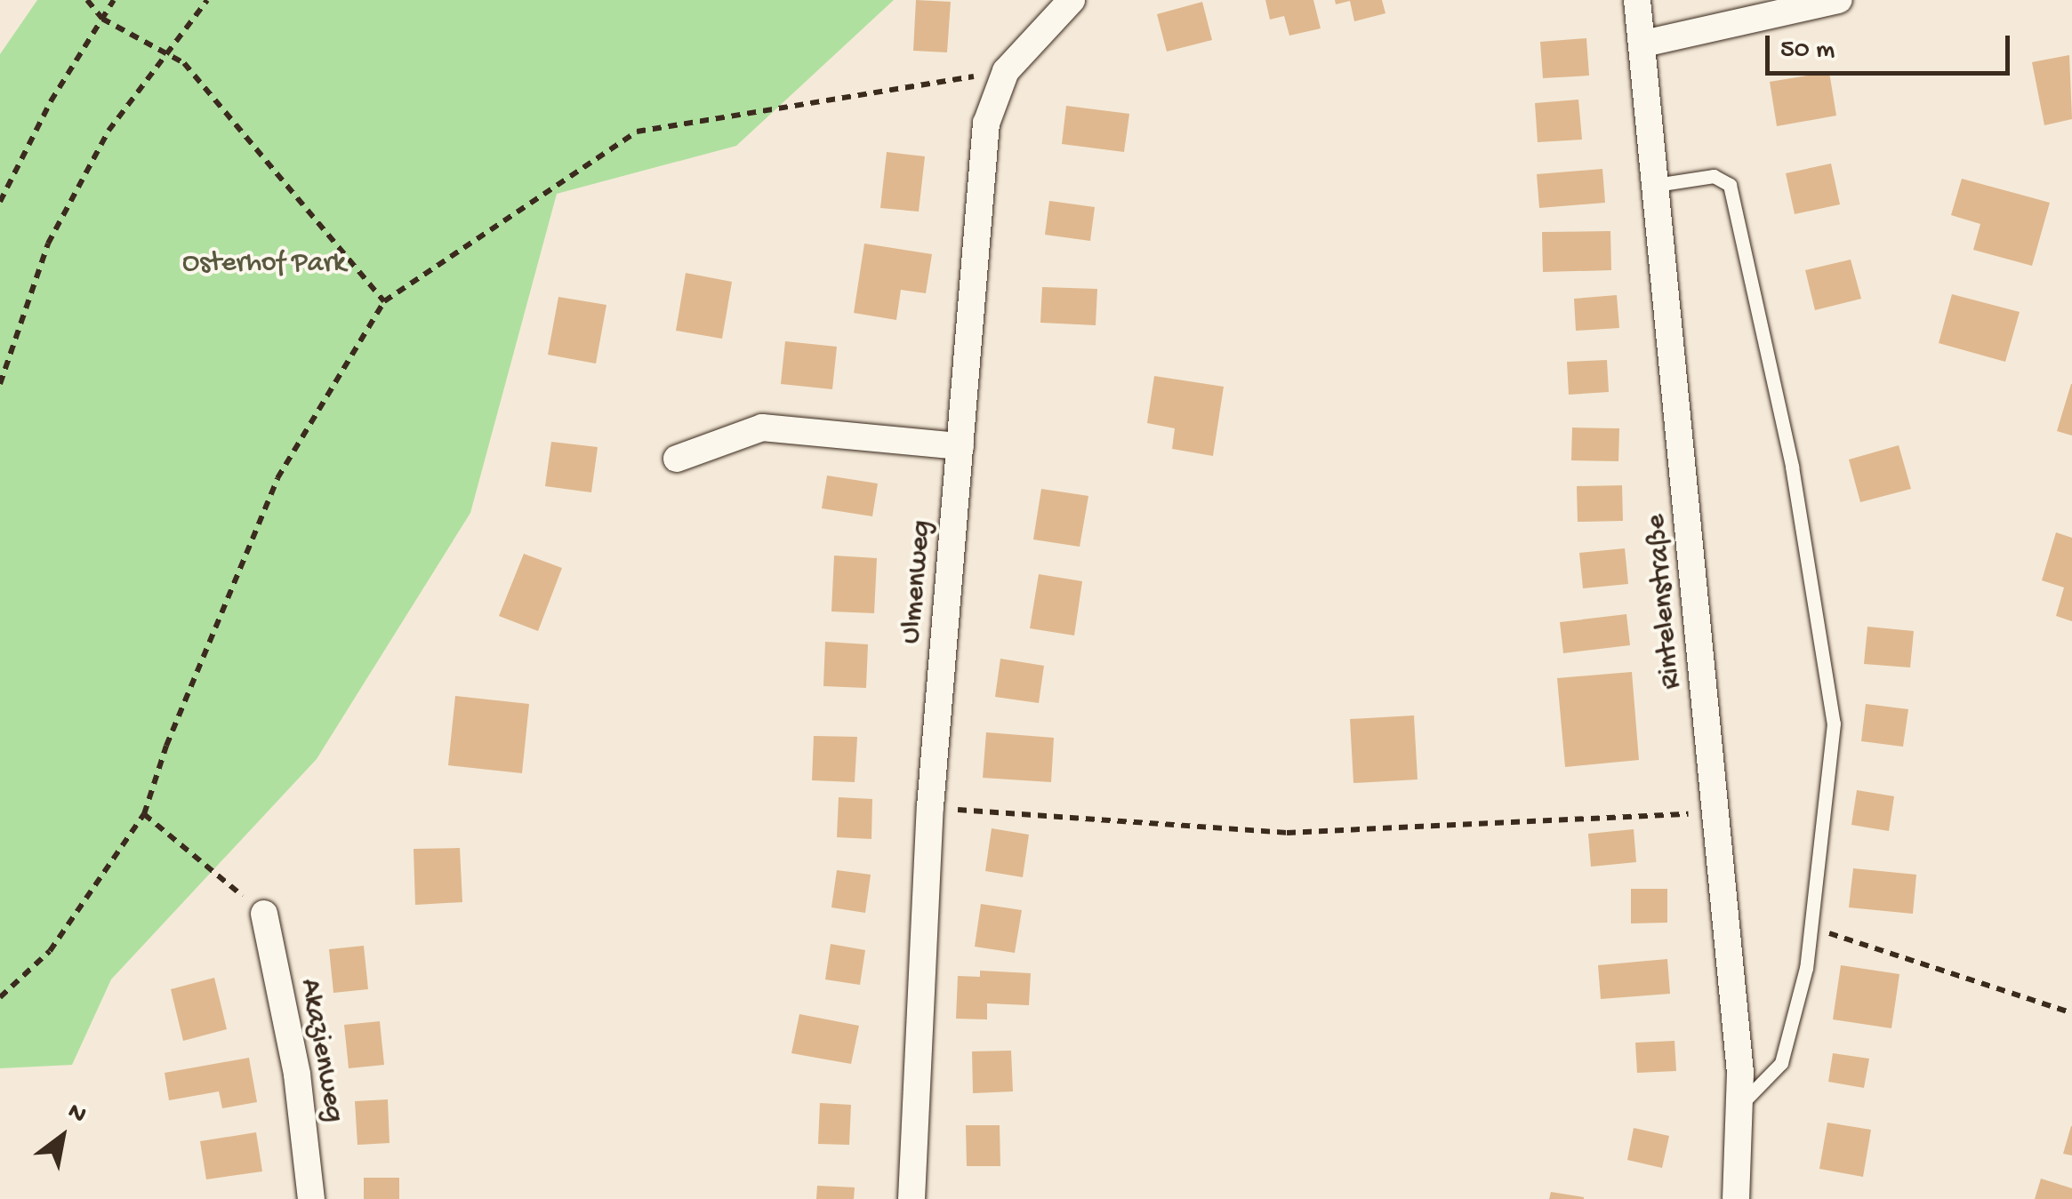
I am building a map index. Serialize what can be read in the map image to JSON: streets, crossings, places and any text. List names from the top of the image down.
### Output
{
  "streets": {
    "street": ["Ulmenweg", "Rintelenstraße", "Akazienweg"]
  },
  "parks": ["Osterhof Park"],
  "scale_bar": "50 m",
  "north": "top right"
}
